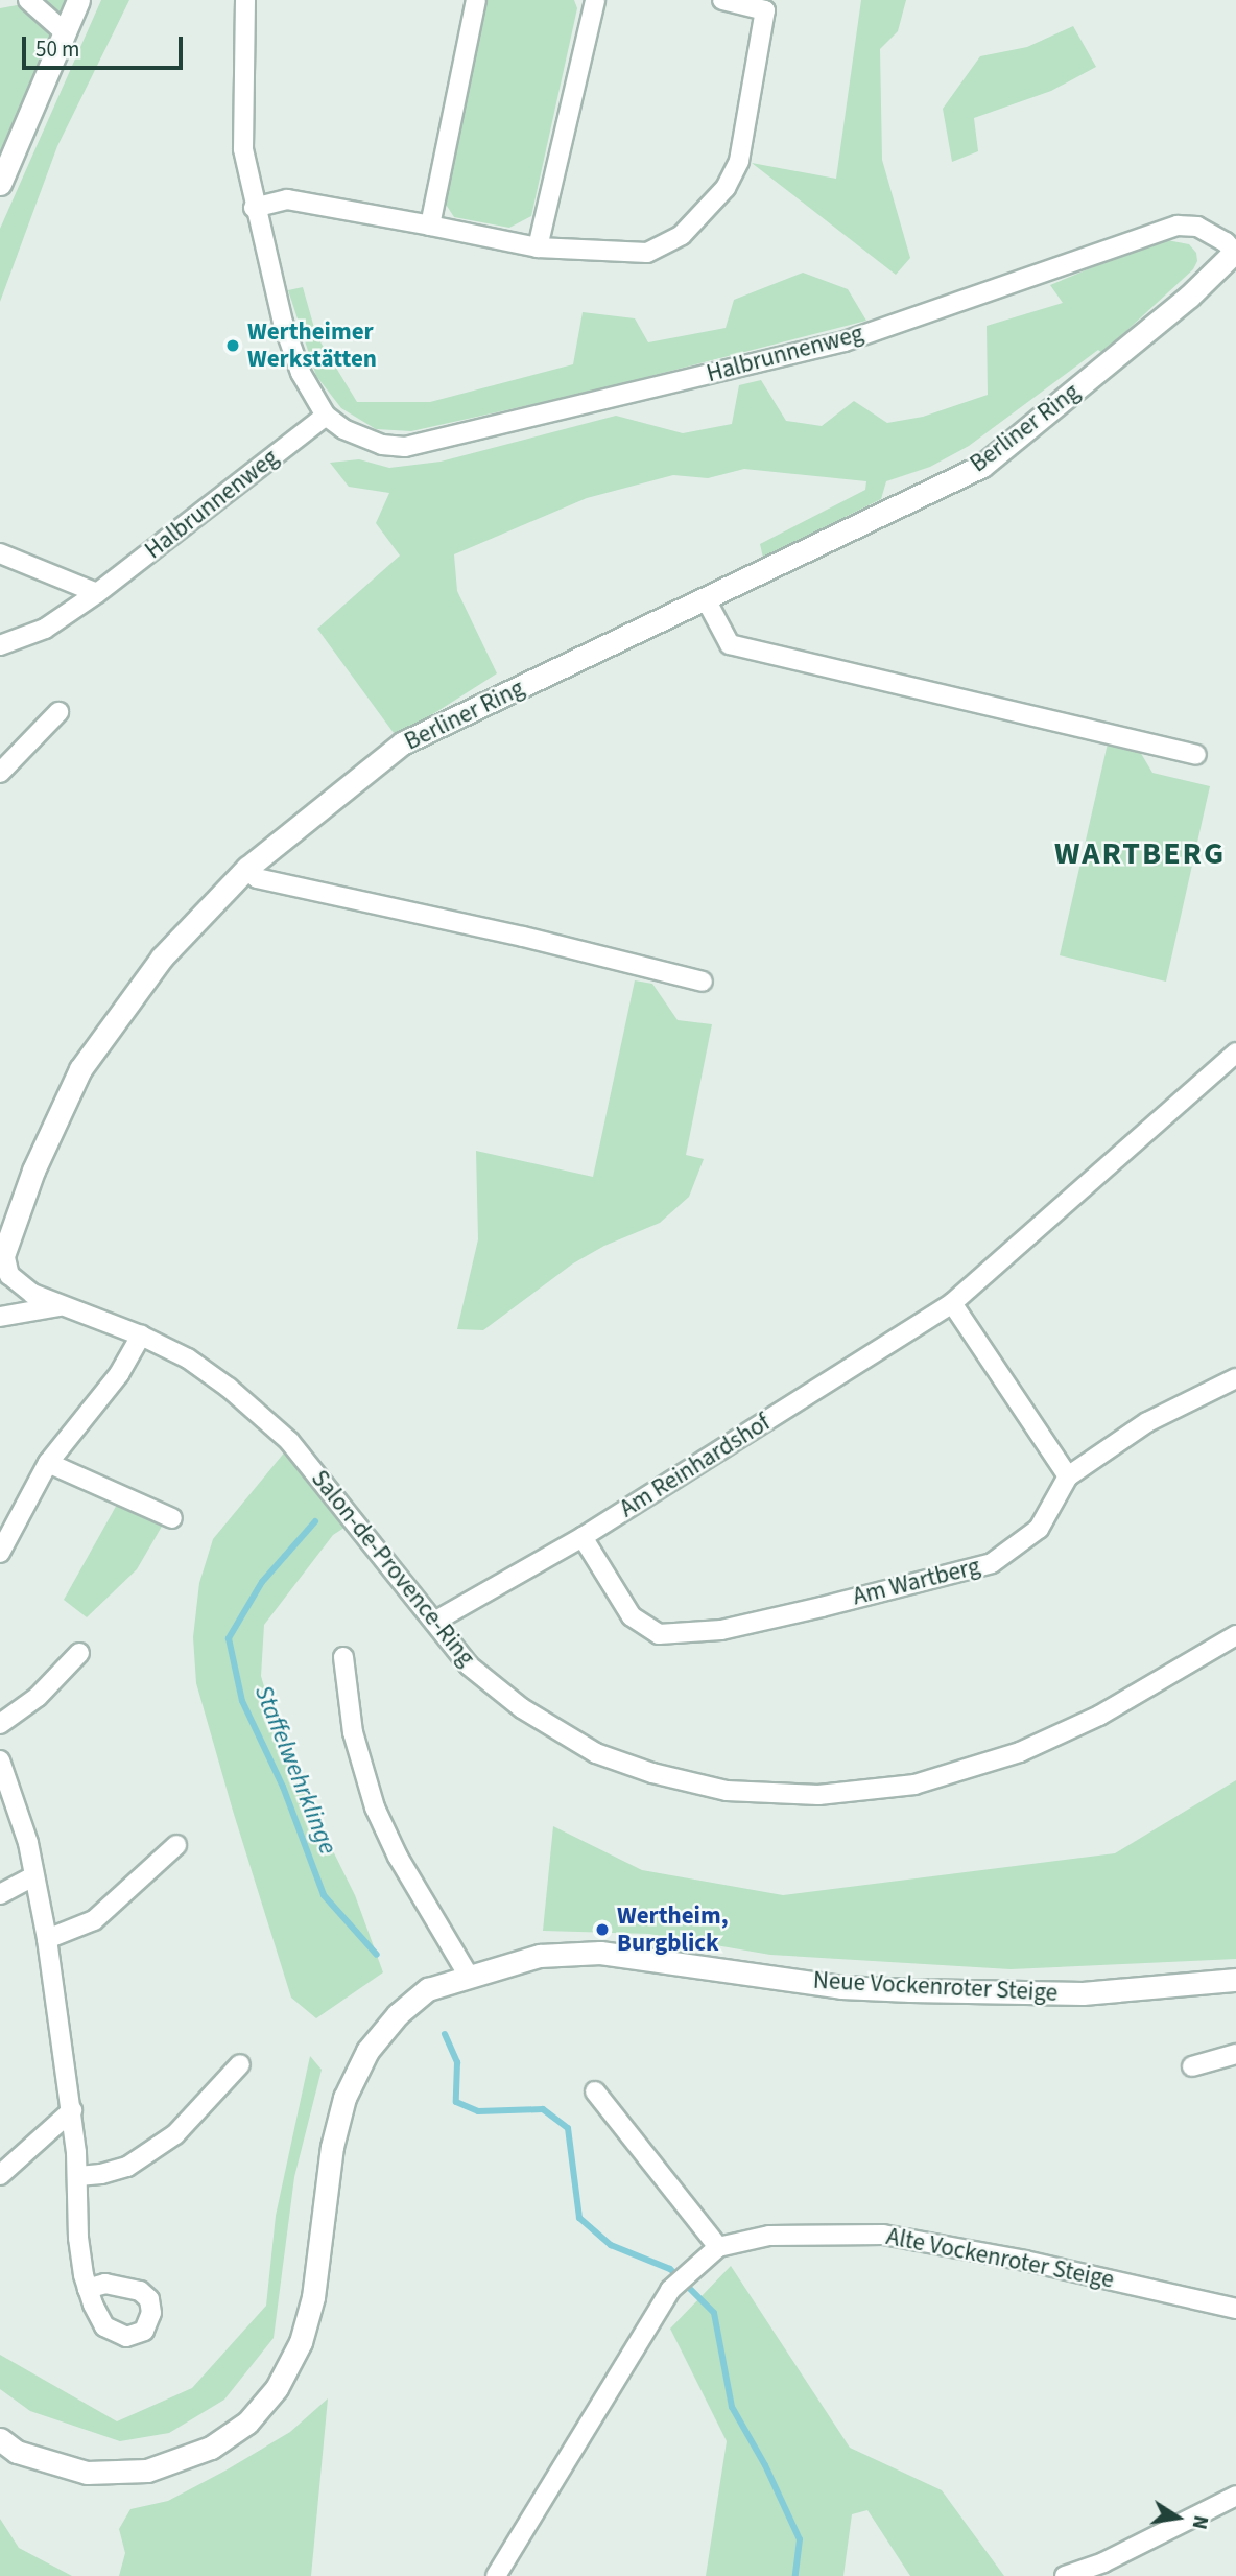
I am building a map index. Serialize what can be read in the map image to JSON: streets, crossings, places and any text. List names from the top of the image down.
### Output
{
  "streets": {
    "main road": ["Berliner Ring", "Neue Vockenroter Steige"],
    "street": [
      "Halbrunnenweg",
      "Am Reinhardshof",
      "Salon-de-Provence-Ring",
      "Am Wartberg",
      "Alte Vockenroter Steige"
    ]
  },
  "crossings": [
    ["Halbrunnenweg", "Berliner Ring"],
    ["Berliner Ring", "Salon-de-Provence-Ring"],
    ["Am Reinhardshof", "Salon-de-Provence-Ring"],
    ["Am Reinhardshof", "Am Wartberg"]
  ],
  "districts": ["WARTBERG"],
  "water": ["Staffelwehrklinge"],
  "places": ["Wertheimer Werkstätten", "Wertheim, Burgblick"],
  "scale_bar": "50 m",
  "north": "right"
}
